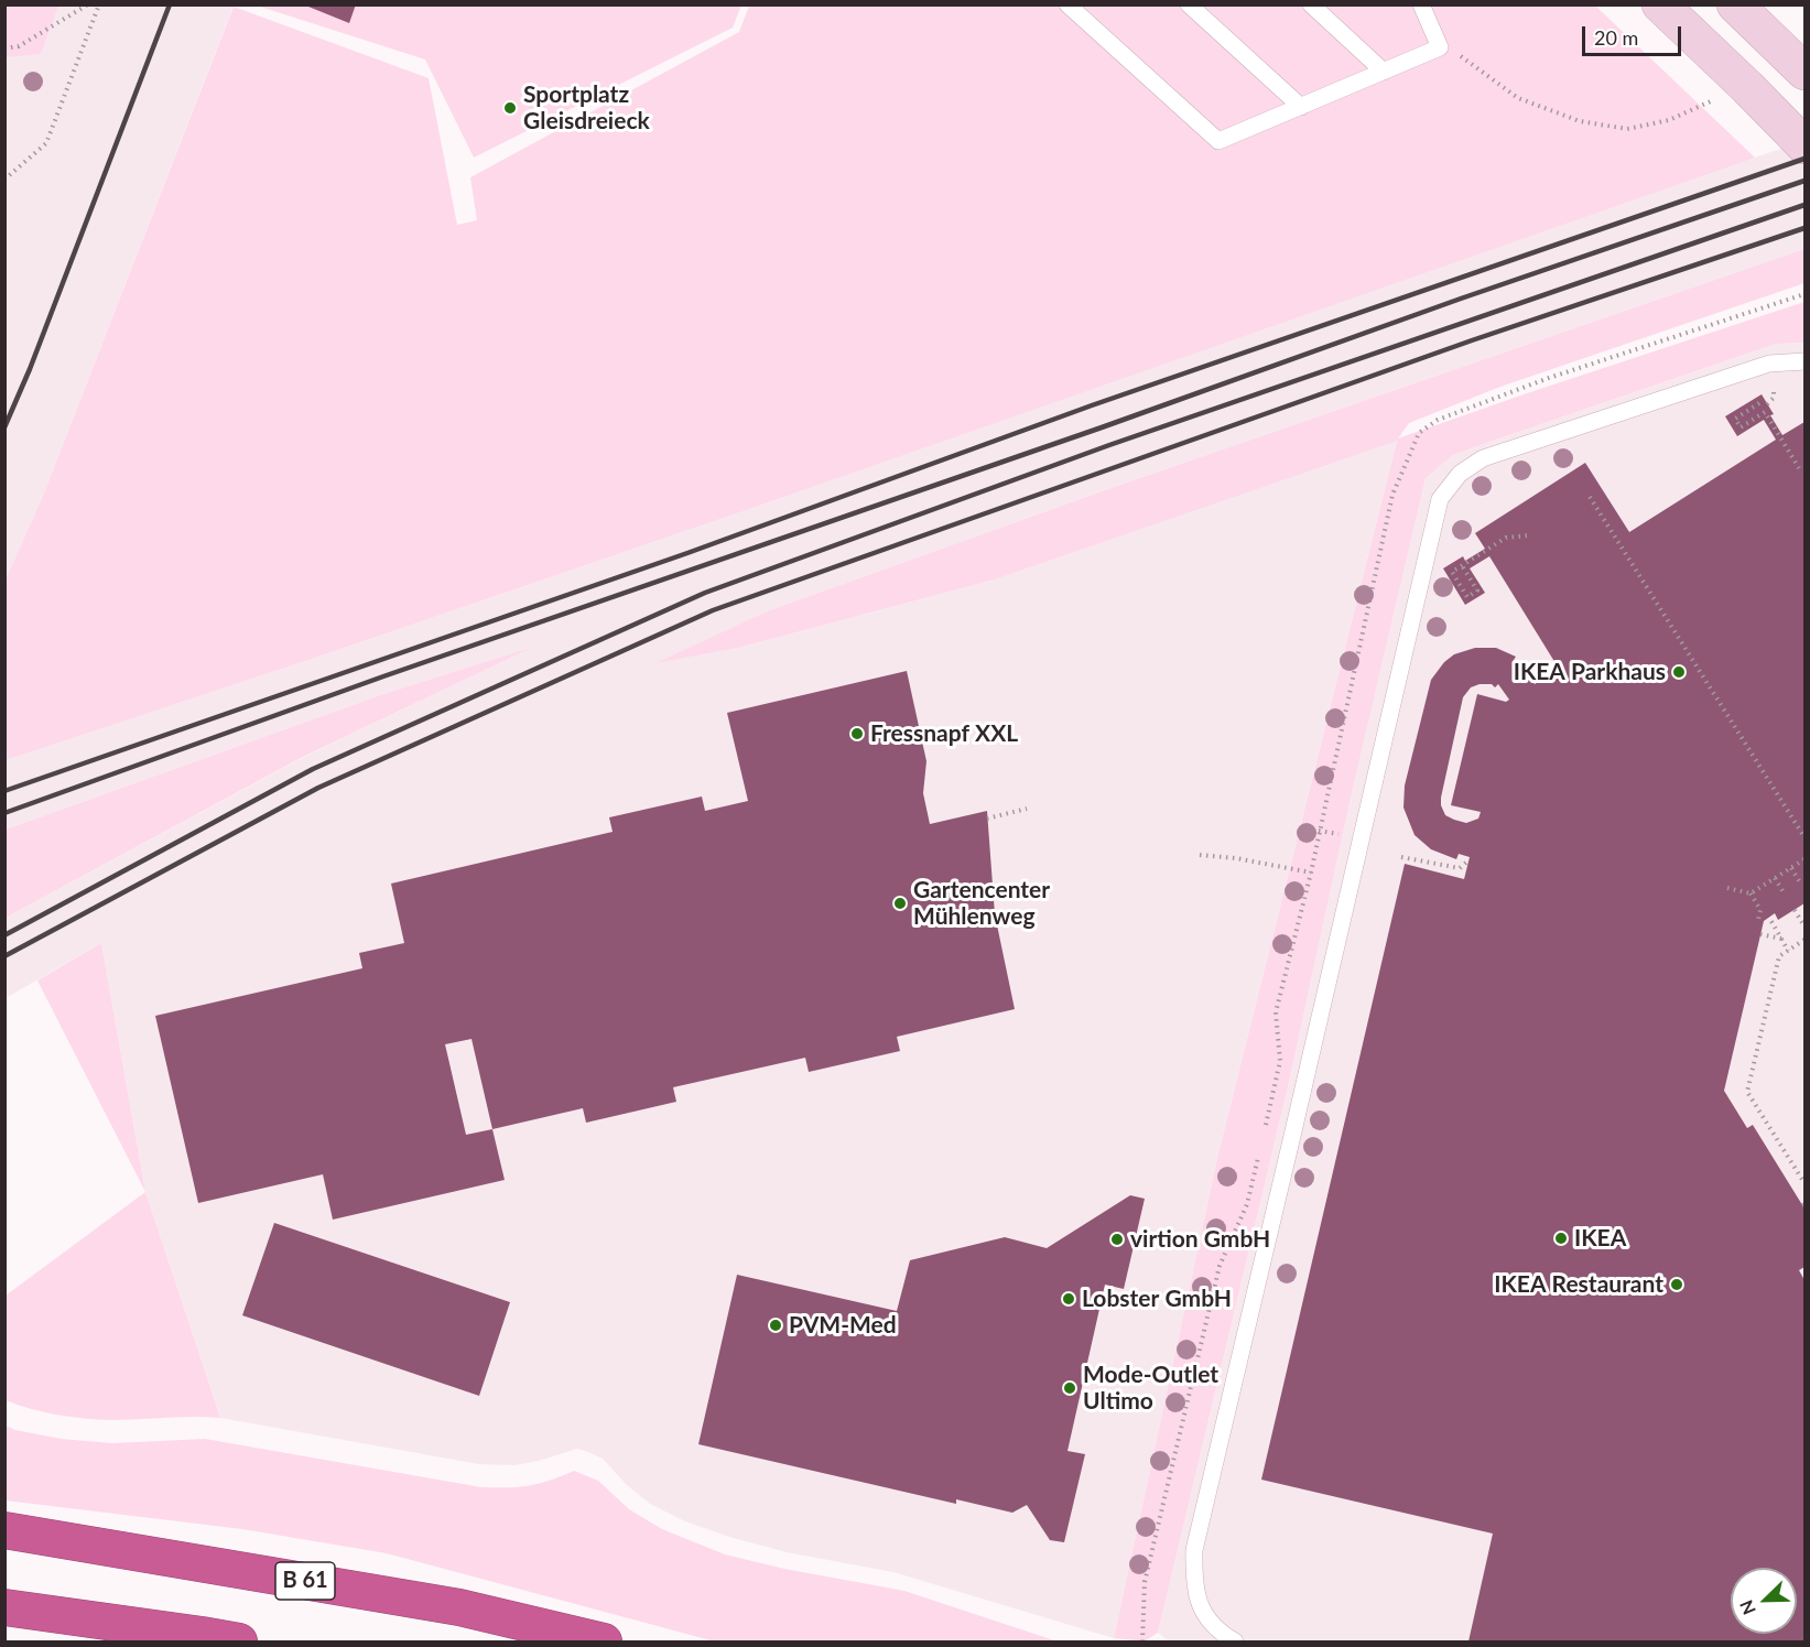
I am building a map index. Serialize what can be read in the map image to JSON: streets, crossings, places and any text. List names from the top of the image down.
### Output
{
  "streets": {
    "highway": ["B 61"]
  },
  "places": [
    "Sportplatz Gleisdreieck",
    "IKEA Parkhaus",
    "Fressnapf XXL",
    "Gartencenter Mühlenweg",
    "IKEA",
    "virtion GmbH",
    "IKEA Restaurant",
    "Lobster GmbH",
    "PVM-Med",
    "Mode-Outlet Ultimo"
  ],
  "scale_bar": "20 m",
  "north": "bottom left"
}
